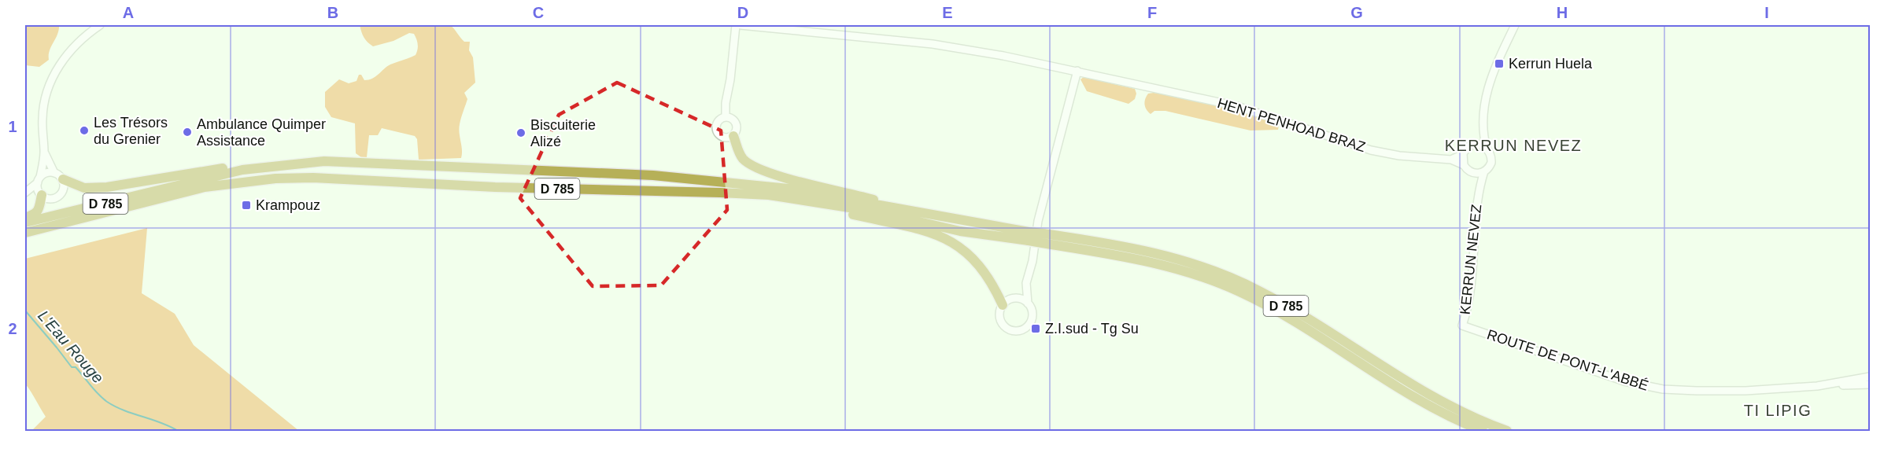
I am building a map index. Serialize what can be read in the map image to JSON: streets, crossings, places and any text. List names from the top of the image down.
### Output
{
  "streets": {
    "highway": ["D 785"],
    "street": ["HENT PENHOAD BRAZ", "KERRUN NEVEZ", "ROUTE DE PONT-L'ABBÉ"]
  },
  "crossings": [
    ["HENT PENHOAD BRAZ", "KERRUN NEVEZ"],
    ["KERRUN NEVEZ", "ROUTE DE PONT-L'ABBÉ"]
  ],
  "districts": ["KERRUN NEVEZ", "TI LIPIG"],
  "water": ["L'Eau Rouge"],
  "places": {
    "transit": ["Kerrun Huela", "Krampouz", "Z.I.sud - Tg Su"],
    "other": ["Les Trésors du Grenier", "Ambulance Quimper Assistance", "Biscuiterie Alizé"]
  },
  "grid": {
    "columns": [
      "A",
      "B",
      "C",
      "D",
      "E",
      "F",
      "G",
      "H",
      "I"
    ],
    "rows": ["1", "2"]
  }
}
